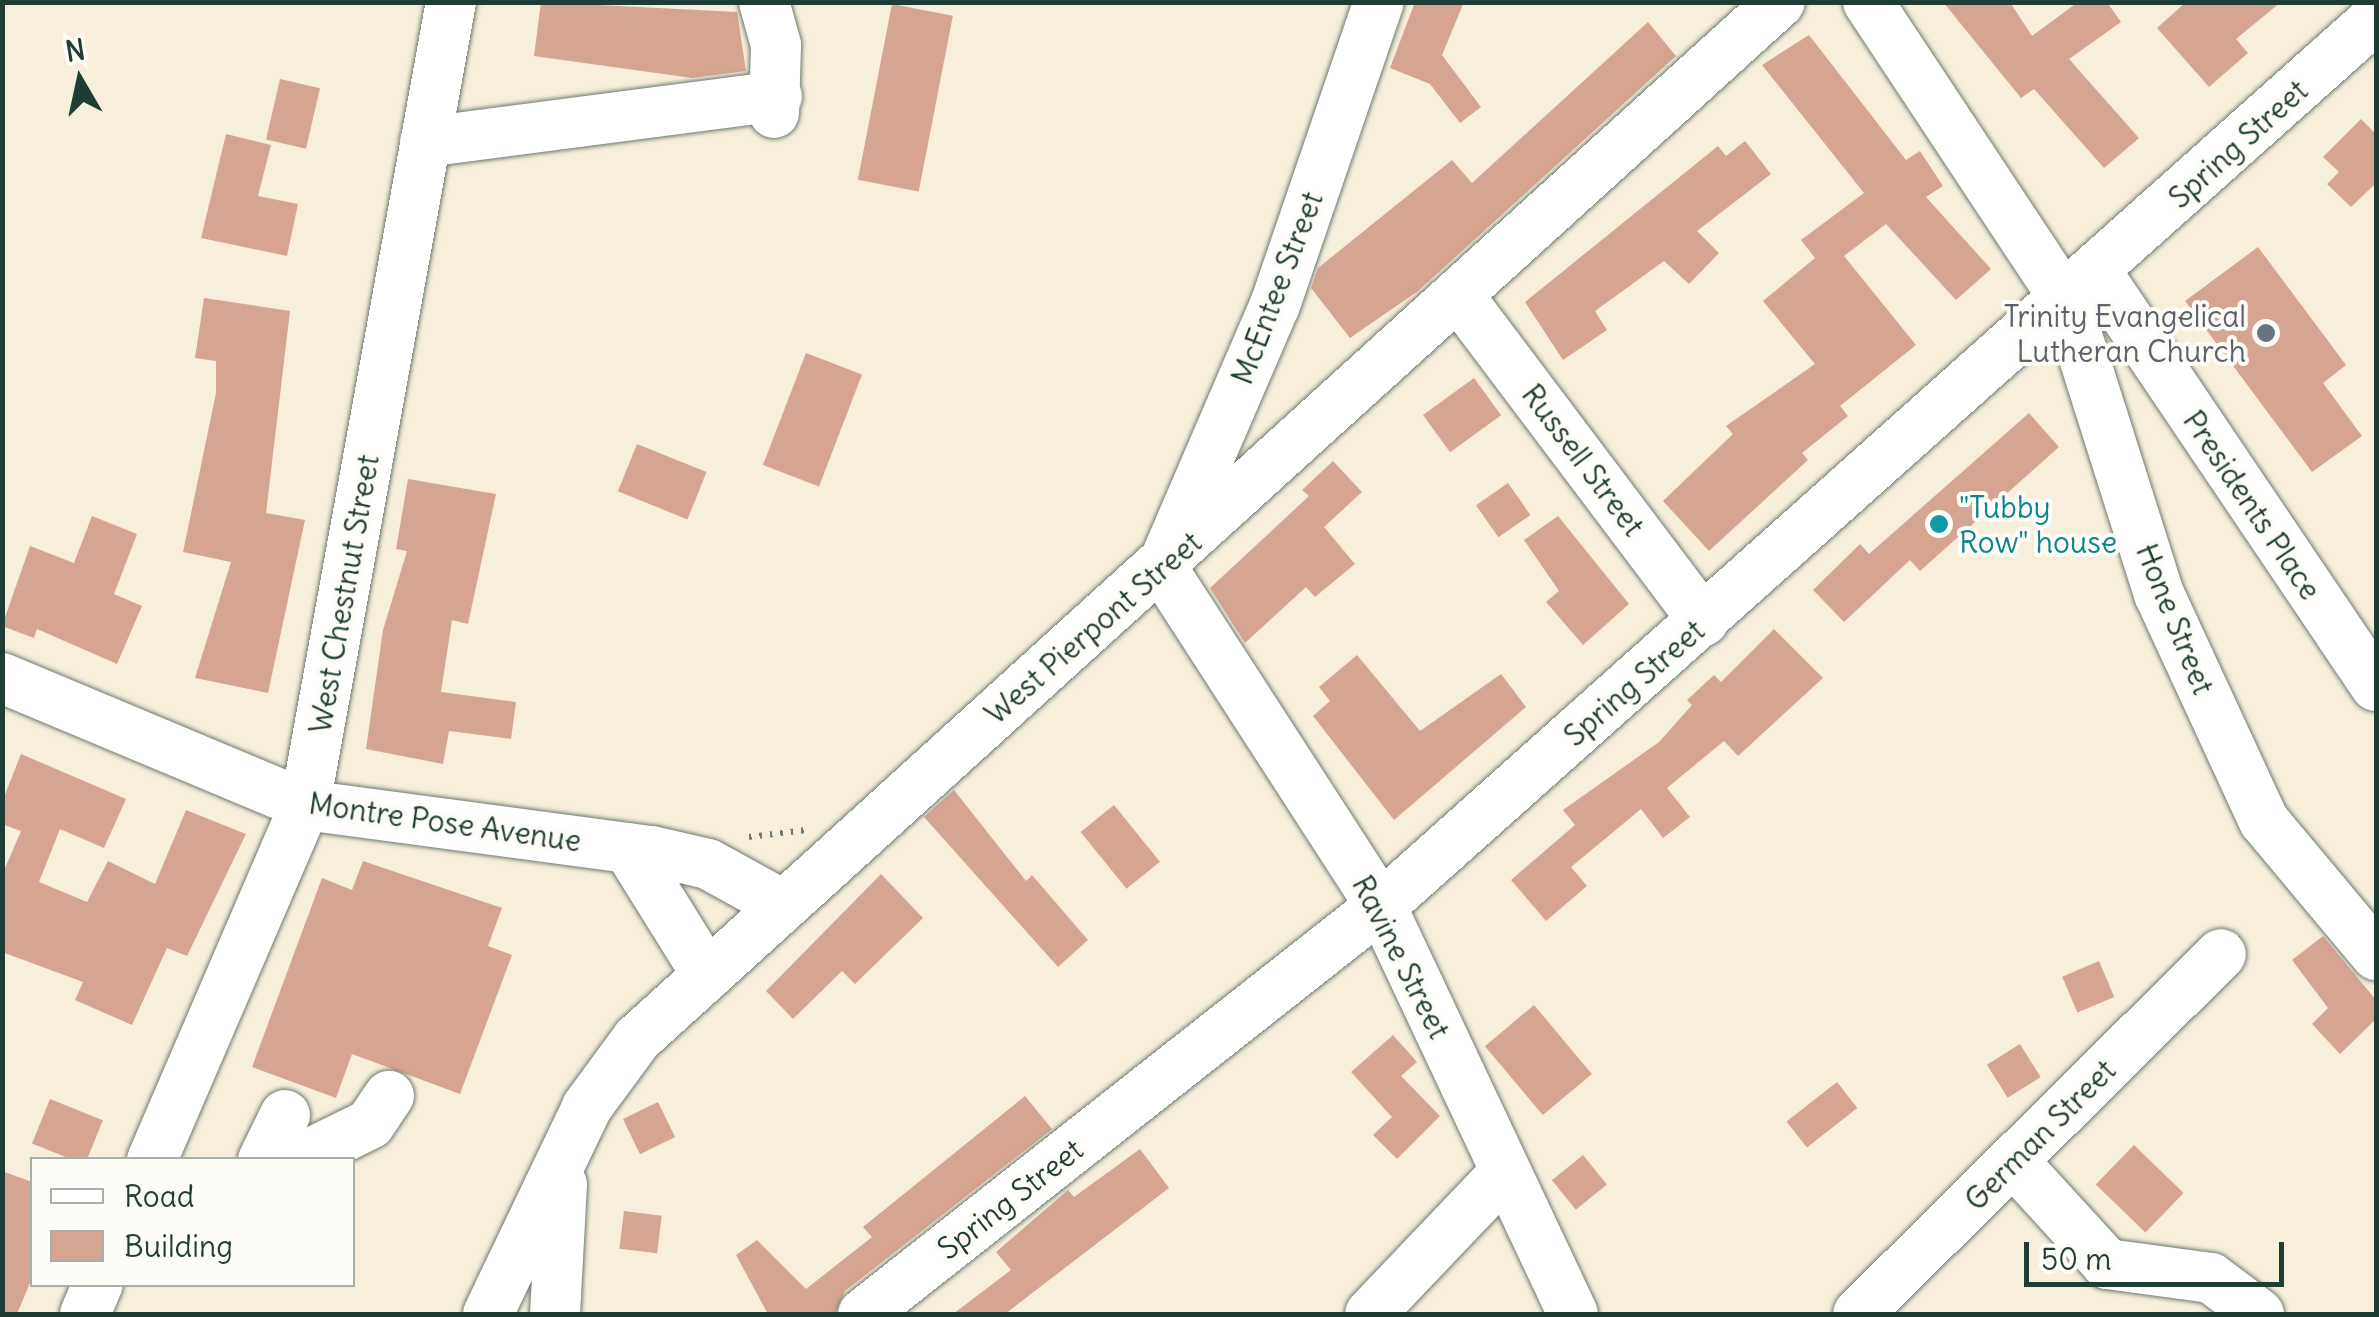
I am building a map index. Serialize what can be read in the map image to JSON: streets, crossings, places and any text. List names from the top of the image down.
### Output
{
  "streets": {
    "street": [
      "Spring Street",
      "McEntee Street",
      "Russell Street",
      "Presidents Place",
      "West Chestnut Street",
      "Hone Street",
      "West Pierpont Street",
      "Montre Pose Avenue",
      "Ravine Street",
      "German Street"
    ]
  },
  "crossings": [
    ["Spring Street", "Russell Street"],
    ["Spring Street", "Presidents Place"],
    ["Spring Street", "Hone Street"],
    ["Spring Street", "Ravine Street"],
    ["McEntee Street", "West Pierpont Street"],
    ["McEntee Street", "Ravine Street"],
    ["Russell Street", "West Pierpont Street"],
    ["Presidents Place", "Hone Street"],
    ["West Chestnut Street", "Montre Pose Avenue"],
    ["West Pierpont Street", "Montre Pose Avenue"],
    ["West Pierpont Street", "Ravine Street"]
  ],
  "places": ["Trinity Evangelical Lutheran Church", "\"Tubby Row\" house"],
  "legend": ["Road", "Building"],
  "scale_bar": "50 m",
  "north": "top"
}
